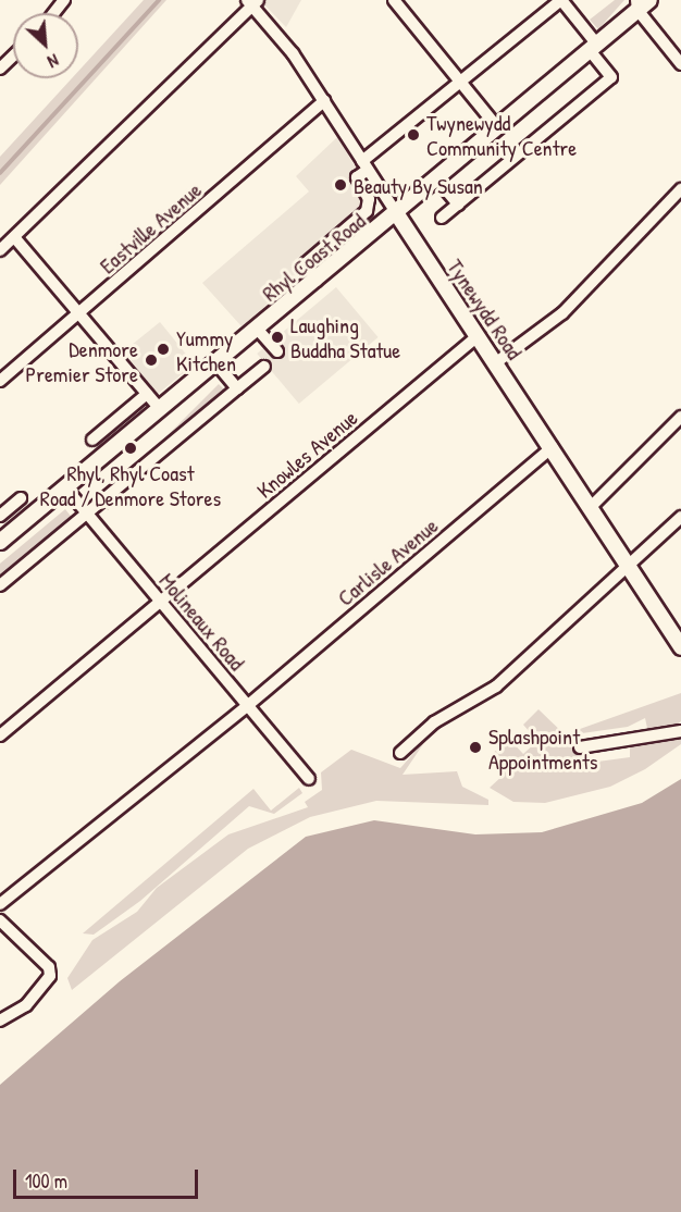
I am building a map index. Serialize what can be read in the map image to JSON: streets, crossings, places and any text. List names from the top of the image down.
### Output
{
  "streets": {
    "main road": ["Rhyl Coast Road", "Tynewydd Road"],
    "street": [
      "Eastville Avenue",
      "Knowles Avenue",
      "Carlisle Avenue",
      "Molineaux Road"
    ]
  },
  "crossings": [
    ["Eastville Avenue", "Tynewydd Road"],
    ["Rhyl Coast Road", "Tynewydd Road"],
    ["Rhyl Coast Road", "Molineaux Road"],
    ["Tynewydd Road", "Knowles Avenue"],
    ["Tynewydd Road", "Carlisle Avenue"],
    ["Knowles Avenue", "Molineaux Road"],
    ["Carlisle Avenue", "Molineaux Road"]
  ],
  "places": [
    "Twynewydd Community Centre",
    "Beauty By Susan",
    "Laughing Buddha Statue",
    "Yummy Kitchen",
    "Denmore Premier Store",
    "Rhyl, Rhyl Coast Road / Denmore Stores",
    "Splashpoint Appointments"
  ],
  "scale_bar": "100 m",
  "north": "bottom right"
}
